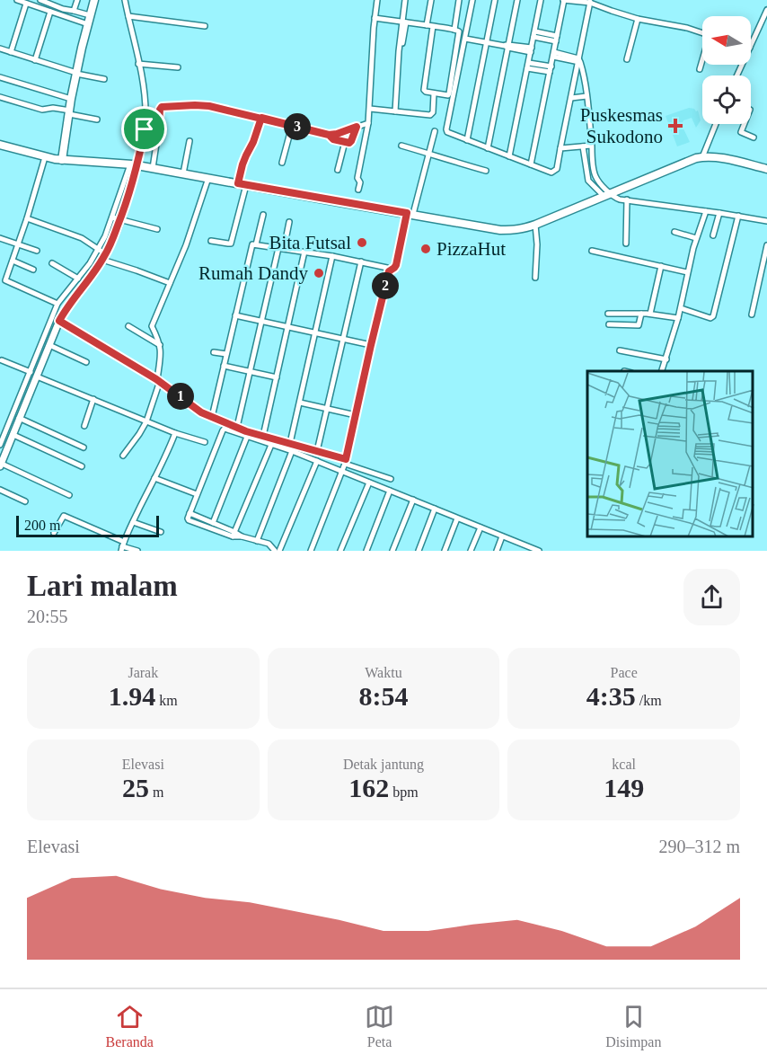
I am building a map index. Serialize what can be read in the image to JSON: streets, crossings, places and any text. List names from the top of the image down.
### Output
{
  "places": {
    "health": ["Puskesmas Sukodono"],
    "other": ["Bita Futsal", "PizzaHut", "Rumah Dandy"]
  },
  "scale_bar": "200 m",
  "north": "left",
  "page": {
    "pins": ["3", "2", "1"],
    "scale": "200 m",
    "heading": ["Lari malam", "20:55"],
    "stats": [
      ["Jarak", "1.94 km"],
      ["Waktu", "8:54"],
      ["Pace", "4:35 /km"],
      ["Elevasi", "25 m"],
      ["Detak jantung", "162 bpm"],
      ["kcal", "149"]
    ],
    "chart": ["Elevasi", "290–312 m"],
    "tabs": ["Beranda", "Peta", "Disimpan"]
  }
}
